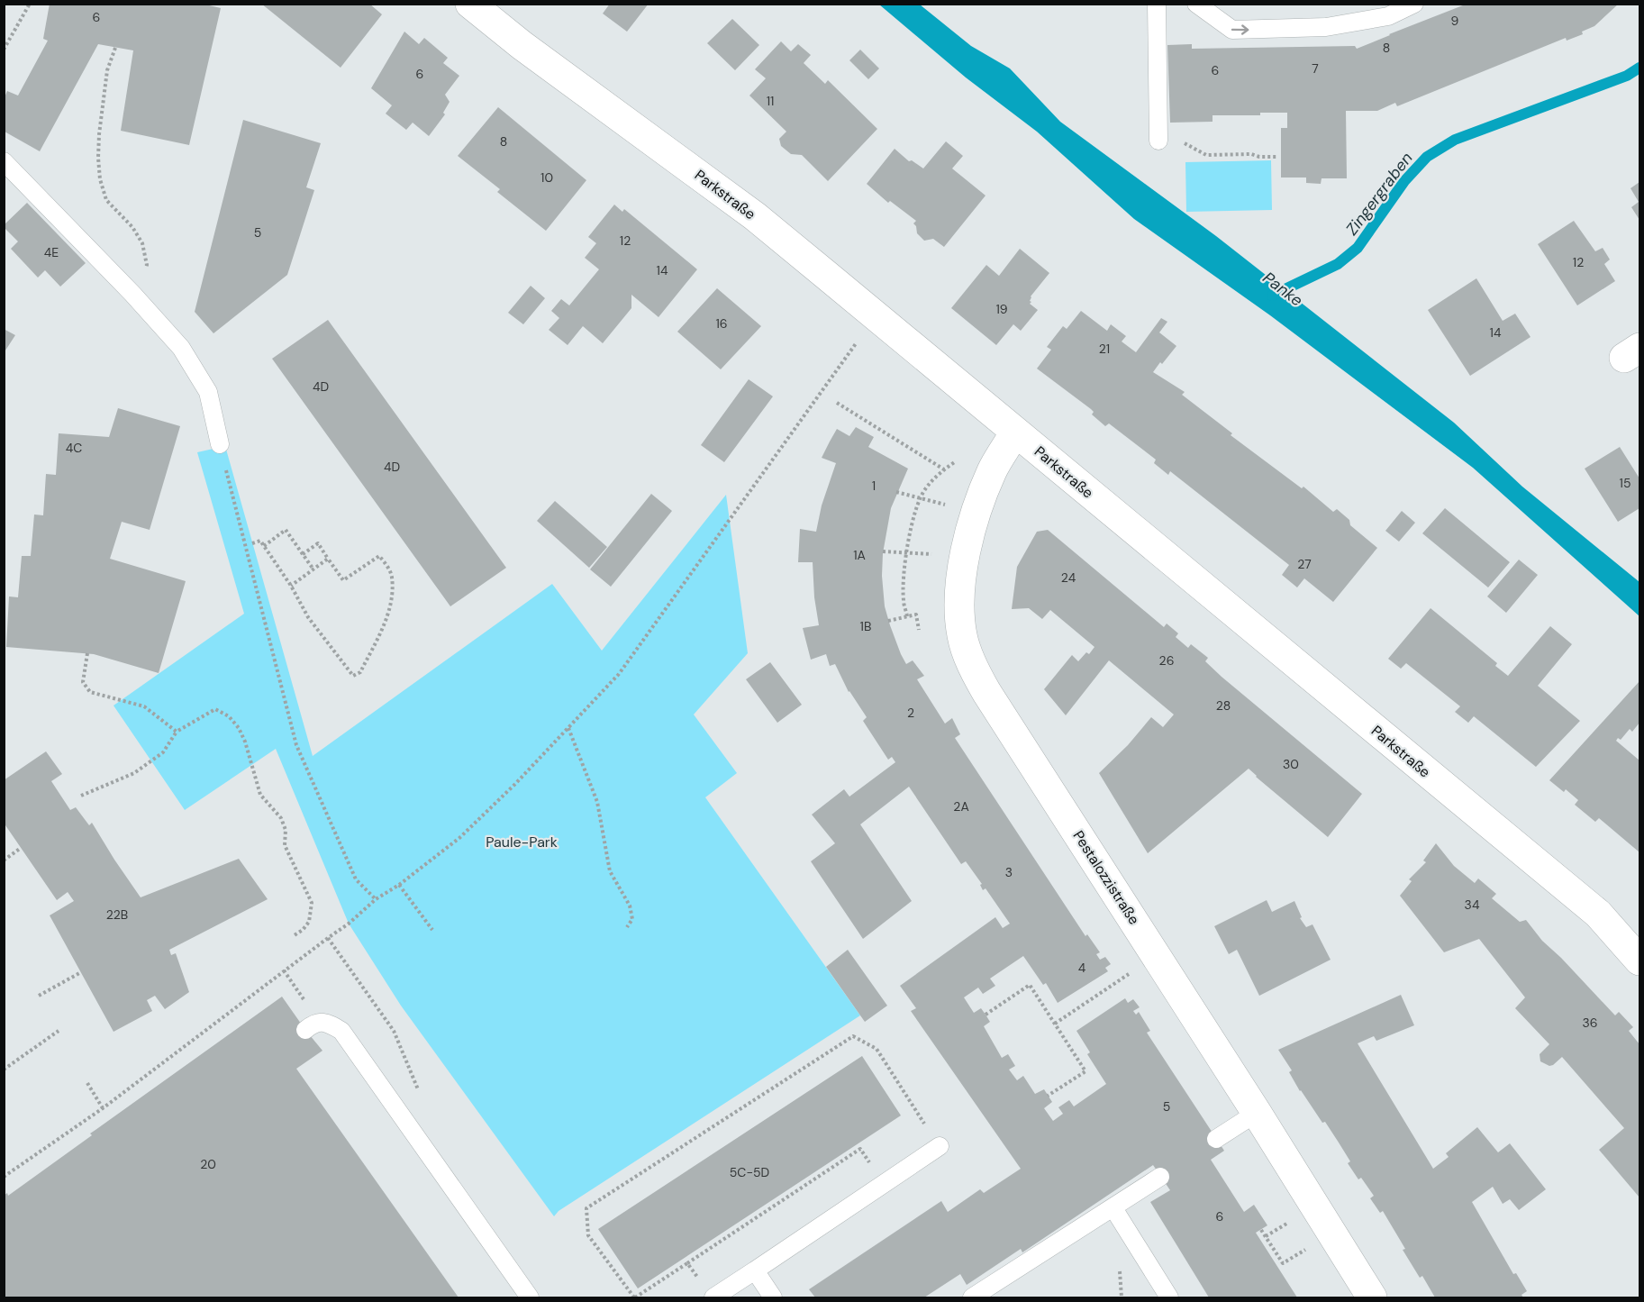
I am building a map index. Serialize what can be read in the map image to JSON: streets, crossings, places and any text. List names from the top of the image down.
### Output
{
  "streets": {
    "street": ["Parkstraße", "Pestalozzistraße"]
  },
  "crossings": [
    ["Parkstraße", "Pestalozzistraße"]
  ],
  "water": ["Zingergraben", "Panke"],
  "parks": ["Paule-Park"],
  "house_numbers": [
    "6",
    "9",
    "8",
    "7",
    "6",
    "6",
    "11",
    "8",
    "10",
    "5",
    "12",
    "4E",
    "12",
    "14",
    "19",
    "16",
    "14",
    "21",
    "4D",
    "4C",
    "4D",
    "15",
    "1",
    "1A",
    "27",
    "24",
    "1B",
    "26",
    "28",
    "2",
    "30",
    "2A",
    "3",
    "34",
    "22B",
    "4",
    "36",
    "5",
    "20",
    "5C-5D",
    "6"
  ]
}
